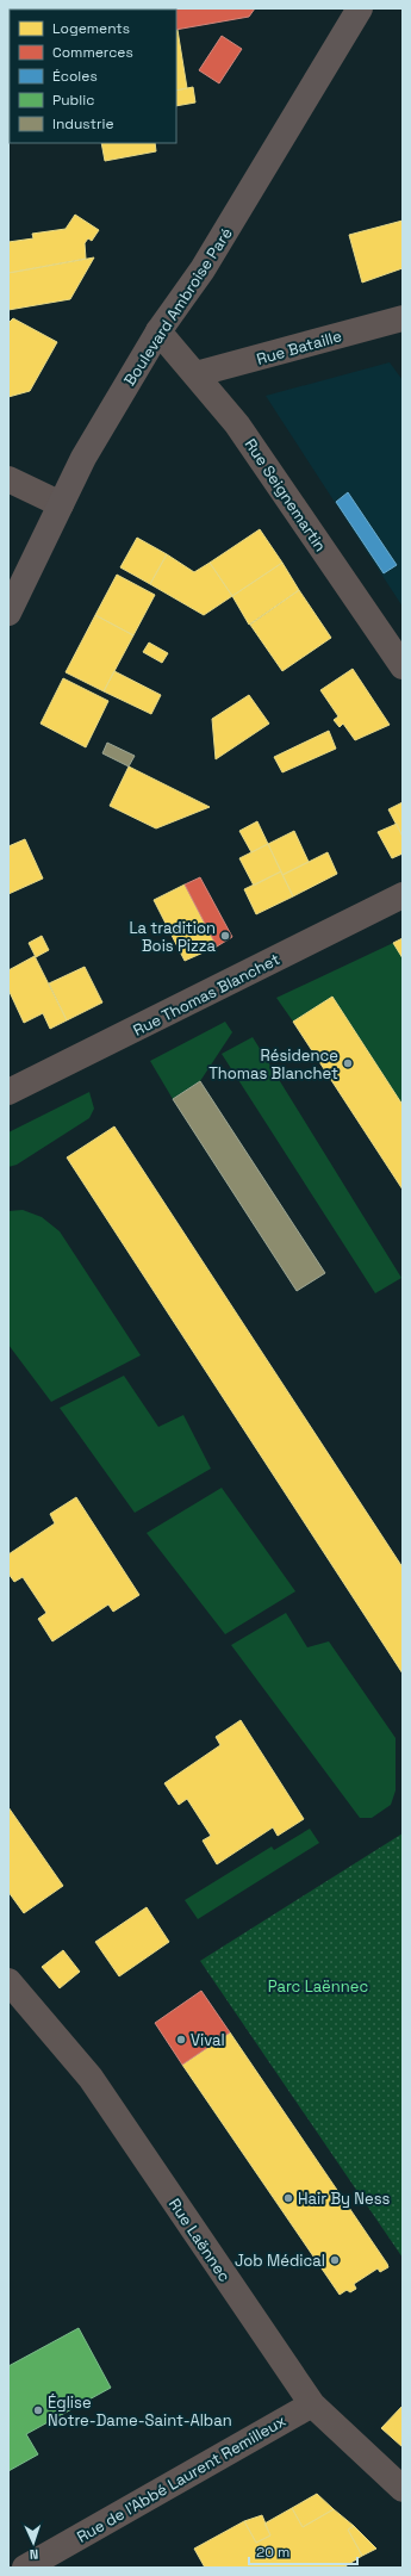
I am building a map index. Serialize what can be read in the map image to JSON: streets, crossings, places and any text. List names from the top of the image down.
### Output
{
  "streets": {
    "street": [
      "Boulevard Ambroise Paré",
      "Rue Bataille",
      "Rue Seignemartin",
      "Rue Thomas Blanchet",
      "Rue Laënnec",
      "Rue de l'Abbé Laurent Remilleux"
    ]
  },
  "crossings": [
    ["Boulevard Ambroise Paré", "Rue Seignemartin"],
    ["Rue Bataille", "Rue Seignemartin"],
    ["Rue Laënnec", "Rue de l'Abbé Laurent Remilleux"]
  ],
  "parks": ["Parc Laënnec"],
  "places": [
    "La tradition Bois Pizza",
    "Résidence Thomas Blanchet",
    "Vival",
    "Hair By Ness",
    "Job Médical",
    "Église Notre-Dame-Saint-Alban"
  ],
  "legend": [
    "Logements",
    "Commerces",
    "Écoles",
    "Public",
    "Industrie"
  ],
  "scale_bar": "20 m",
  "north": "bottom"
}
